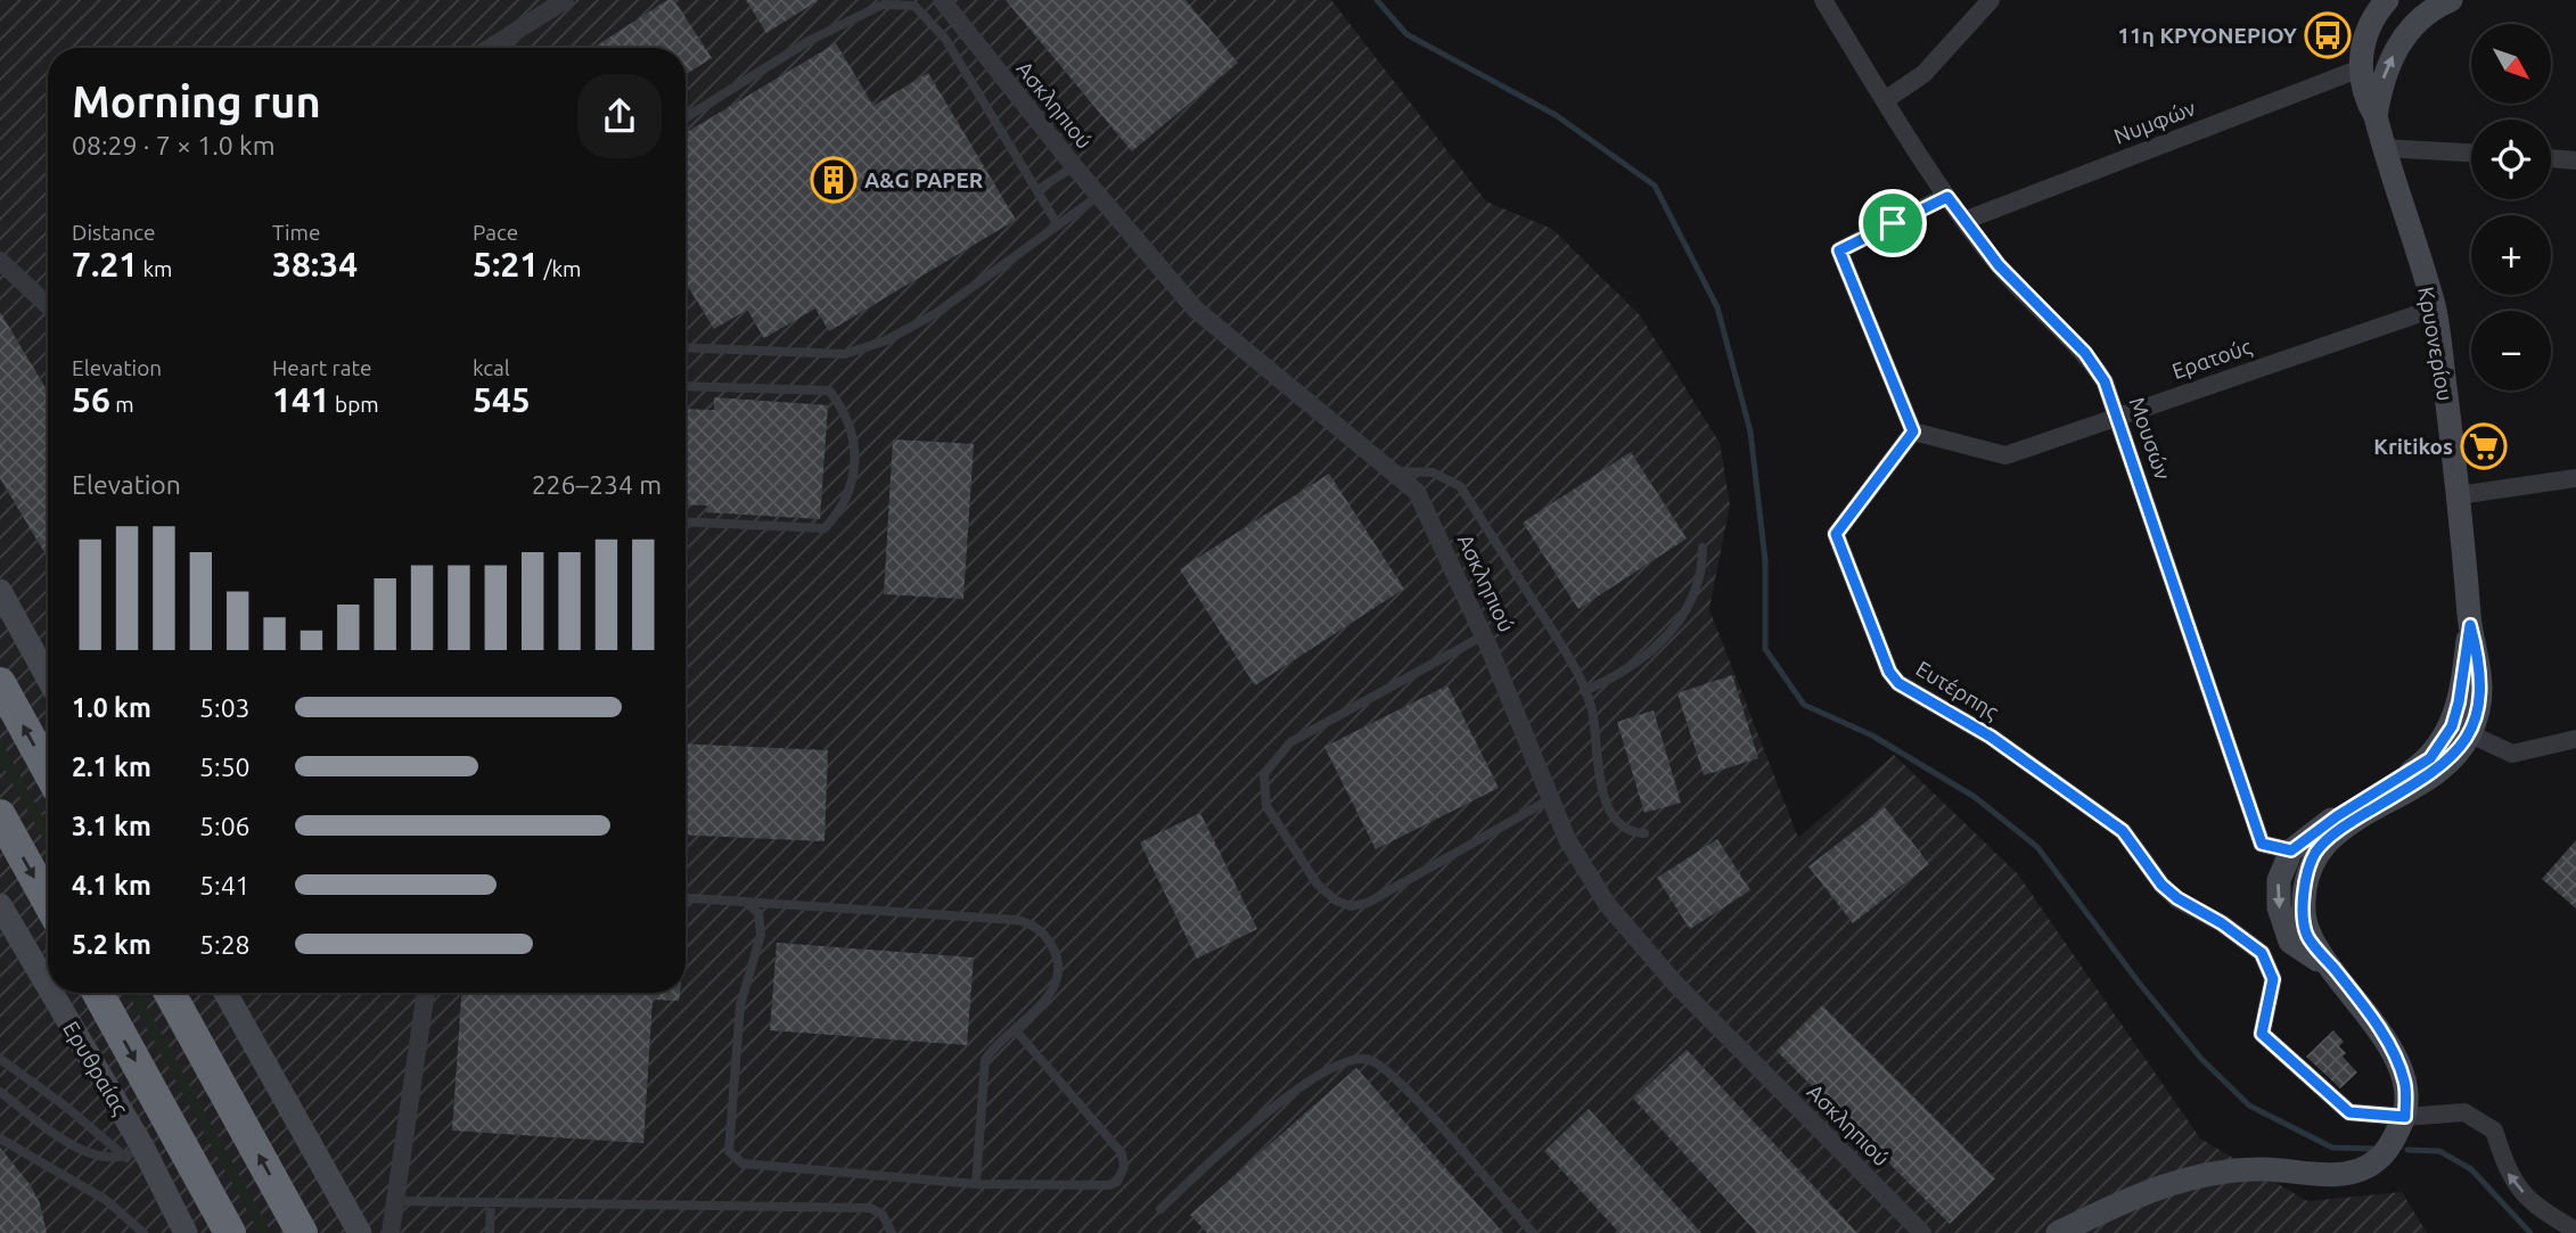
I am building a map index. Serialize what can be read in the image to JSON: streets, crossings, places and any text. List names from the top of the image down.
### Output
{
  "streets": {
    "main road": ["Κρυονερίου", "Ερυθραίας"],
    "street": [
      "Ασκληπιού",
      "Νυμφών",
      "Ερατούς",
      "Μουσών",
      "Ευτέρπης"
    ]
  },
  "crossings": [
    ["Νυμφών", "Κρυονερίου"],
    ["Νυμφών", "Μουσών"],
    ["Κρυονερίου", "Ερατούς"],
    ["Κρυονερίου", "Μουσών"],
    ["Κρυονερίου", "Ευτέρπης"],
    ["Ερατούς", "Μουσών"],
    ["Ερατούς", "Ευτέρπης"]
  ],
  "places": {
    "bus stop": ["11η ΚΡΥΟΝΕΡΙΟΥ"],
    "building": ["A&G PAPER"],
    "supermarket": ["Kritikos"]
  },
  "north": "bottom right",
  "page": {
    "map_buttons": ["+", "−"],
    "heading": ["Morning run", "08:29 · 7 × 1.0 km"],
    "stats": [
      ["Distance", "7.21 km"],
      ["Time", "38:34"],
      ["Pace", "5:21 /km"],
      ["Elevation", "56 m"],
      ["Heart rate", "141 bpm"],
      ["kcal", "545"]
    ],
    "chart": ["Elevation", "226–234 m"],
    "list": [
      {
        "name": "1.0 km",
        "note": "5:03"
      },
      {
        "name": "2.1 km",
        "note": "5:50"
      },
      {
        "name": "3.1 km",
        "note": "5:06"
      },
      {
        "name": "4.1 km",
        "note": "5:41"
      },
      {
        "name": "5.2 km",
        "note": "5:28"
      }
    ]
  }
}
